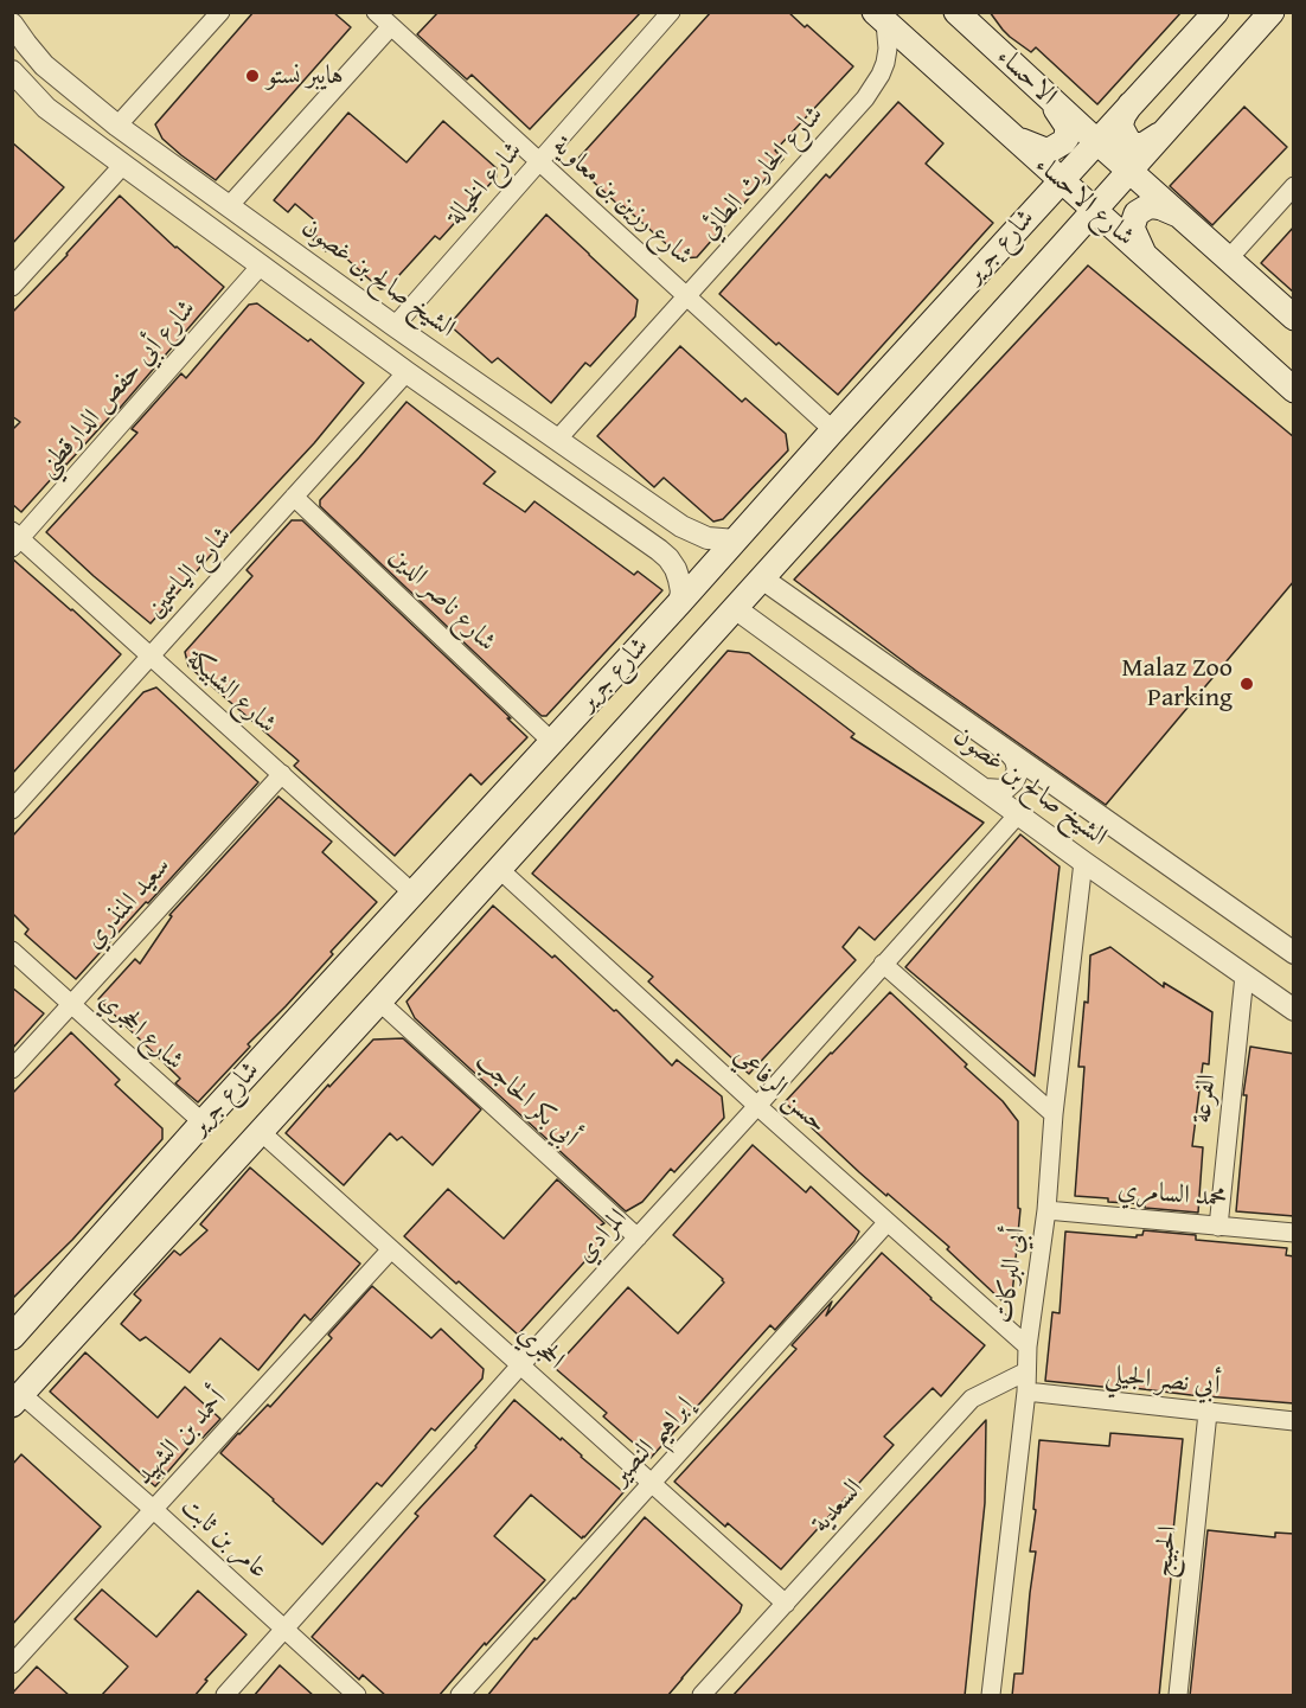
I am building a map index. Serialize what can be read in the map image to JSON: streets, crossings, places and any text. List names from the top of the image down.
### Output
{
  "streets": {
    "main road": ["الاحساء", "شارع الاحساء", "شارع جرير"],
    "street": [
      "شارع الحارث الطائي",
      "شارع الخيالة",
      "شارع رزين بن معاوية",
      "الشيخ صالح بن غصون",
      "شارع أبي حفص الدارقطني",
      "شارع الياسمين",
      "شارع ناصر الدين",
      "شارع الشبيكة",
      "سعيد المنذري",
      "شارع الحجري",
      "حسن الرفاعي",
      "الفرعة",
      "أبي بكر الحاجب",
      "محمد السامري",
      "المرادي",
      "أبي البركات",
      "الحجري",
      "أبي نصر الجيلي",
      "أحمد بن الشهيد",
      "إبراهيم النصير",
      "السعدية",
      "عامر بن ثابت",
      "الحبيج"
    ]
  },
  "crossings": [
    ["الاحساء", "شارع الاحساء"],
    ["الاحساء", "شارع جرير"],
    ["شارع الحارث الطائي", "شارع رزين بن معاوية"],
    ["شارع الحارث الطائي", "شارع الاحساء"],
    ["شارع الحارث الطائي", "الشيخ صالح بن غصون"],
    ["شارع الخيالة", "شارع رزين بن معاوية"],
    ["شارع الخيالة", "الشيخ صالح بن غصون"],
    ["شارع رزين بن معاوية", "شارع جرير"],
    ["شارع الاحساء", "شارع جرير"],
    ["شارع جرير", "الشيخ صالح بن غصون"],
    ["شارع جرير", "شارع ناصر الدين"],
    ["شارع جرير", "شارع الشبيكة"],
    ["شارع جرير", "شارع الحجري"],
    ["شارع جرير", "حسن الرفاعي"],
    ["شارع جرير", "أبي بكر الحاجب"],
    ["شارع جرير", "الحجري"],
    ["شارع جرير", "عامر بن ثابت"],
    ["الشيخ صالح بن غصون", "الفرعة"],
    ["الشيخ صالح بن غصون", "المرادي"],
    ["الشيخ صالح بن غصون", "أبي البركات"],
    ["شارع أبي حفص الدارقطني", "شارع الشبيكة"],
    ["شارع الياسمين", "شارع ناصر الدين"],
    ["شارع الياسمين", "شارع الشبيكة"],
    ["شارع الشبيكة", "سعيد المنذري"],
    ["سعيد المنذري", "شارع الحجري"],
    ["حسن الرفاعي", "المرادي"],
    ["حسن الرفاعي", "أبي البركات"],
    ["حسن الرفاعي", "إبراهيم النصير"],
    ["الفرعة", "محمد السامري"],
    ["أبي بكر الحاجب", "المرادي"],
    ["محمد السامري", "أبي البركات"],
    ["المرادي", "الحجري"],
    ["المرادي", "عامر بن ثابت"],
    ["أبي البركات", "أبي نصر الجيلي"],
    ["أبي البركات", "السعدية"],
    ["الحجري", "أحمد بن الشهيد"],
    ["الحجري", "إبراهيم النصير"],
    ["الحجري", "السعدية"],
    ["أبي نصر الجيلي", "الحبيج"],
    ["أحمد بن الشهيد", "عامر بن ثابت"]
  ],
  "places": ["هايبر نستو", "Malaz Zoo Parking"]
}
